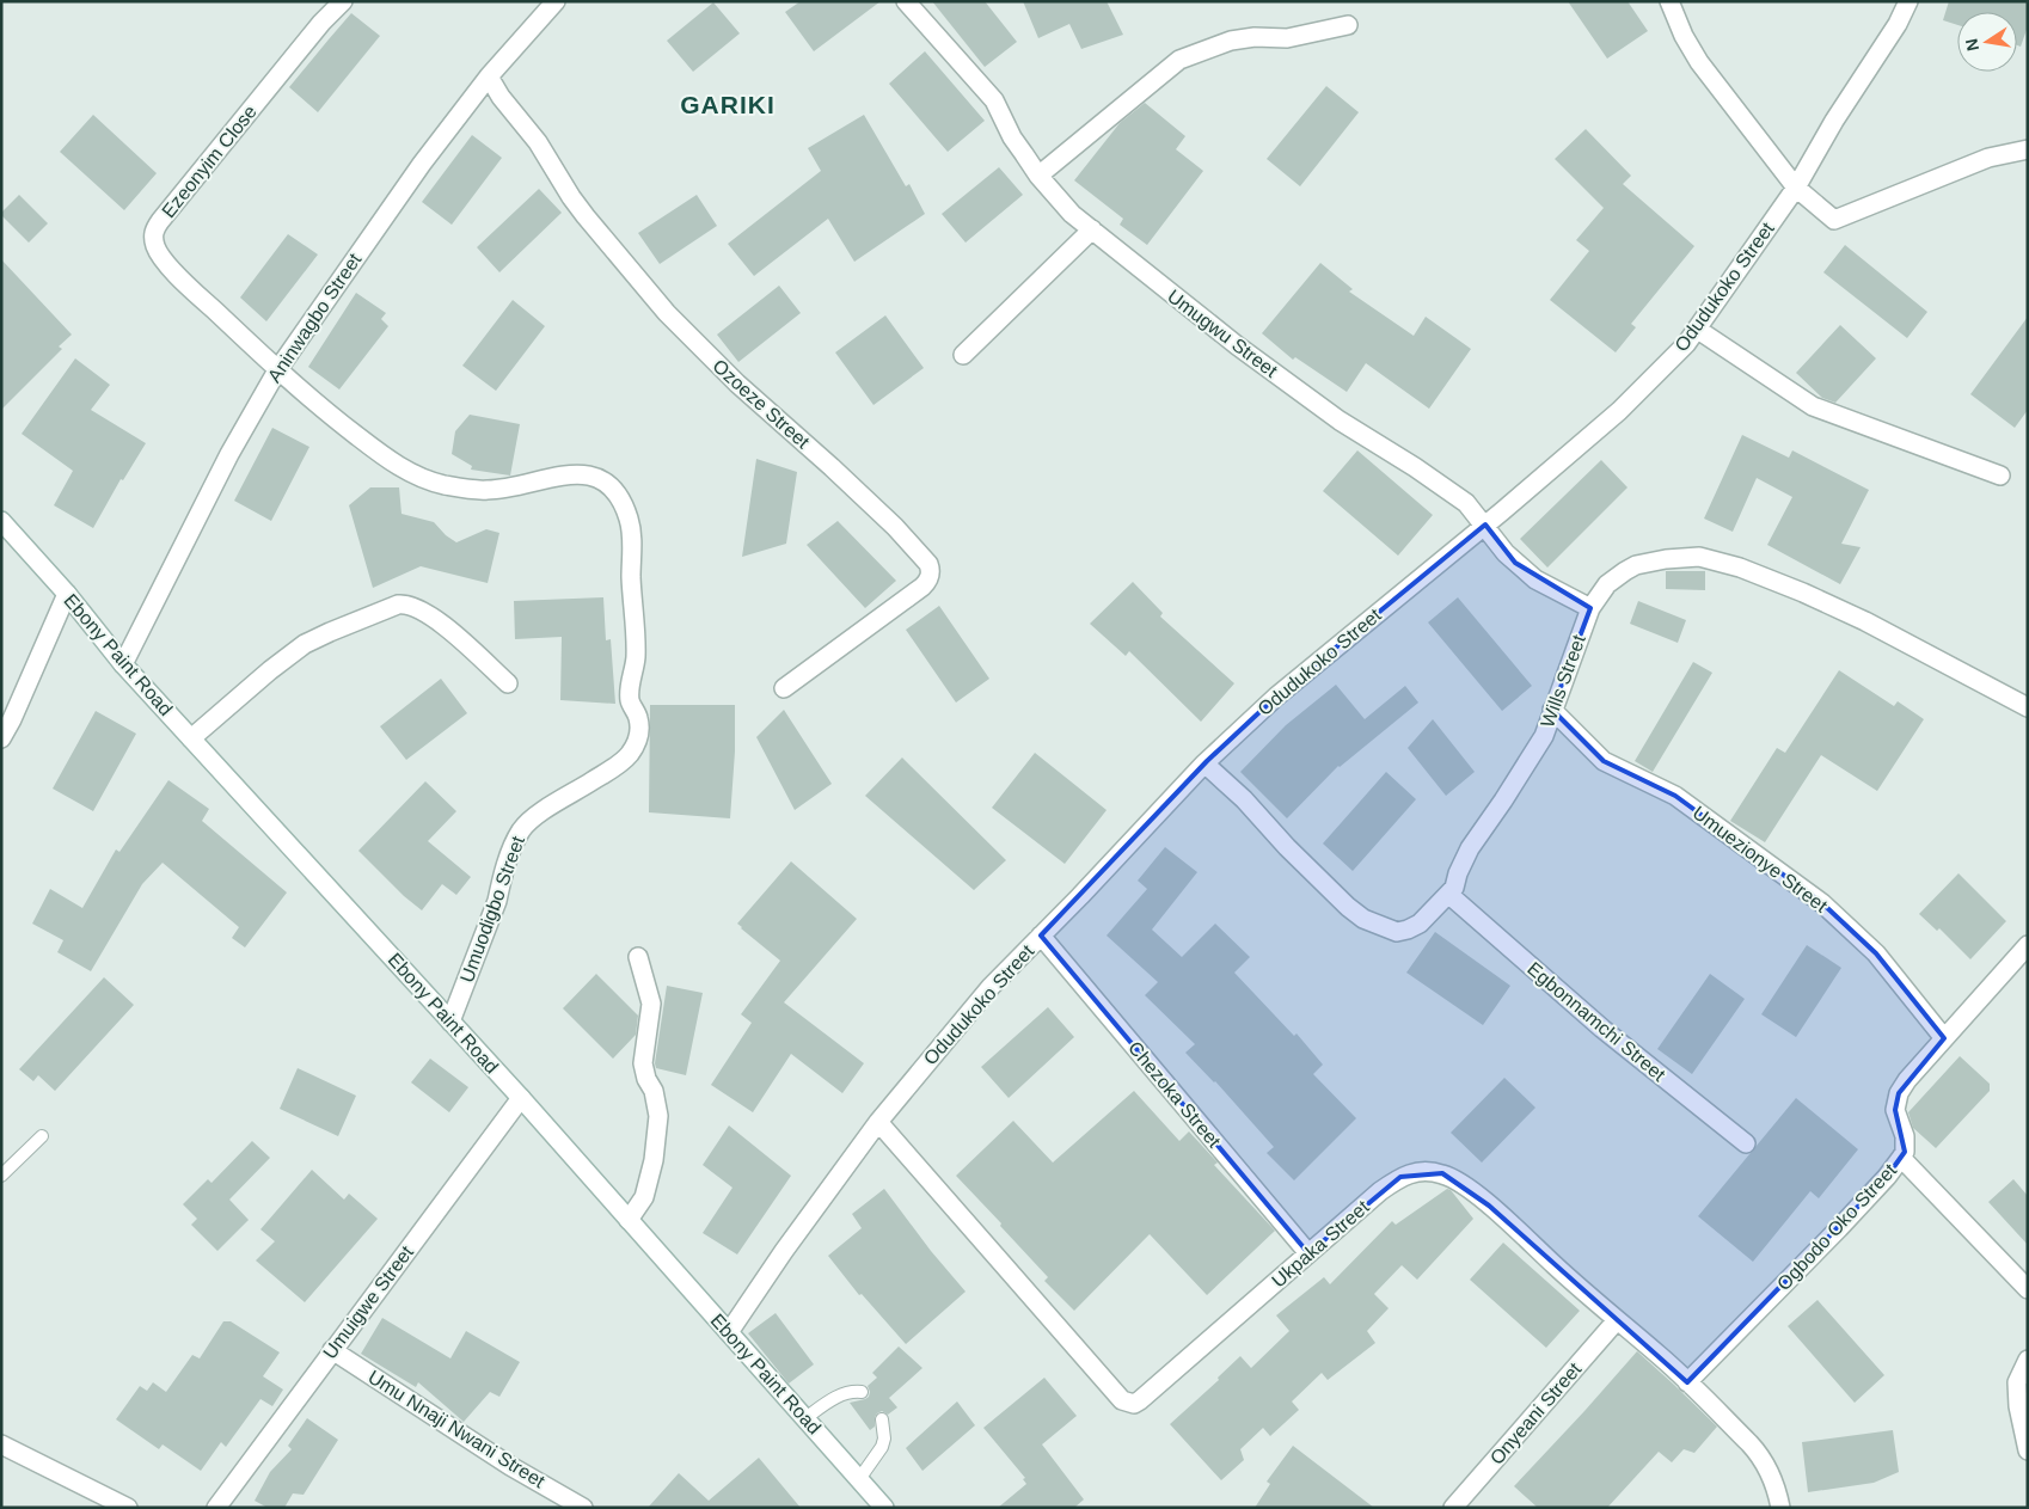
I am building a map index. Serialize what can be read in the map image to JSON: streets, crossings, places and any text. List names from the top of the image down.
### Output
{
  "streets": {
    "street": [
      "Ezeonyim Close",
      "Odudukoko Street",
      "Aninwagbo Street",
      "Umugwu Street",
      "Ozoeze Street",
      "Ebony Paint Road",
      "Wills Street",
      "Umuezionye Street",
      "Umuodigbo Street",
      "Egbonnamchi Street",
      "Chezoka Street",
      "Ogbodo Oko Street",
      "Ukpaka Street",
      "Umuigwe Street",
      "Onyeani Street",
      "Umu Nnaji Nwani Street"
    ]
  },
  "crossings": [
    ["Ezeonyim Close", "Aninwagbo Street"],
    ["Ezeonyim Close", "Umuodigbo Street"],
    ["Odudukoko Street", "Umugwu Street"],
    ["Odudukoko Street", "Ebony Paint Road"],
    ["Odudukoko Street", "Wills Street"],
    ["Odudukoko Street", "Chezoka Street"],
    ["Odudukoko Street", "Ukpaka Street"],
    ["Aninwagbo Street", "Ozoeze Street"],
    ["Aninwagbo Street", "Ebony Paint Road"],
    ["Aninwagbo Street", "Umuodigbo Street"],
    ["Umugwu Street", "Wills Street"],
    ["Ebony Paint Road", "Umuodigbo Street"],
    ["Ebony Paint Road", "Umuigwe Street"],
    ["Wills Street", "Umuezionye Street"],
    ["Wills Street", "Egbonnamchi Street"],
    ["Umuezionye Street", "Ogbodo Oko Street"],
    ["Chezoka Street", "Ukpaka Street"],
    ["Ogbodo Oko Street", "Ukpaka Street"],
    ["Ukpaka Street", "Onyeani Street"],
    ["Umuigwe Street", "Umu Nnaji Nwani Street"]
  ],
  "districts": ["GARIKI"],
  "north": "left"
}
